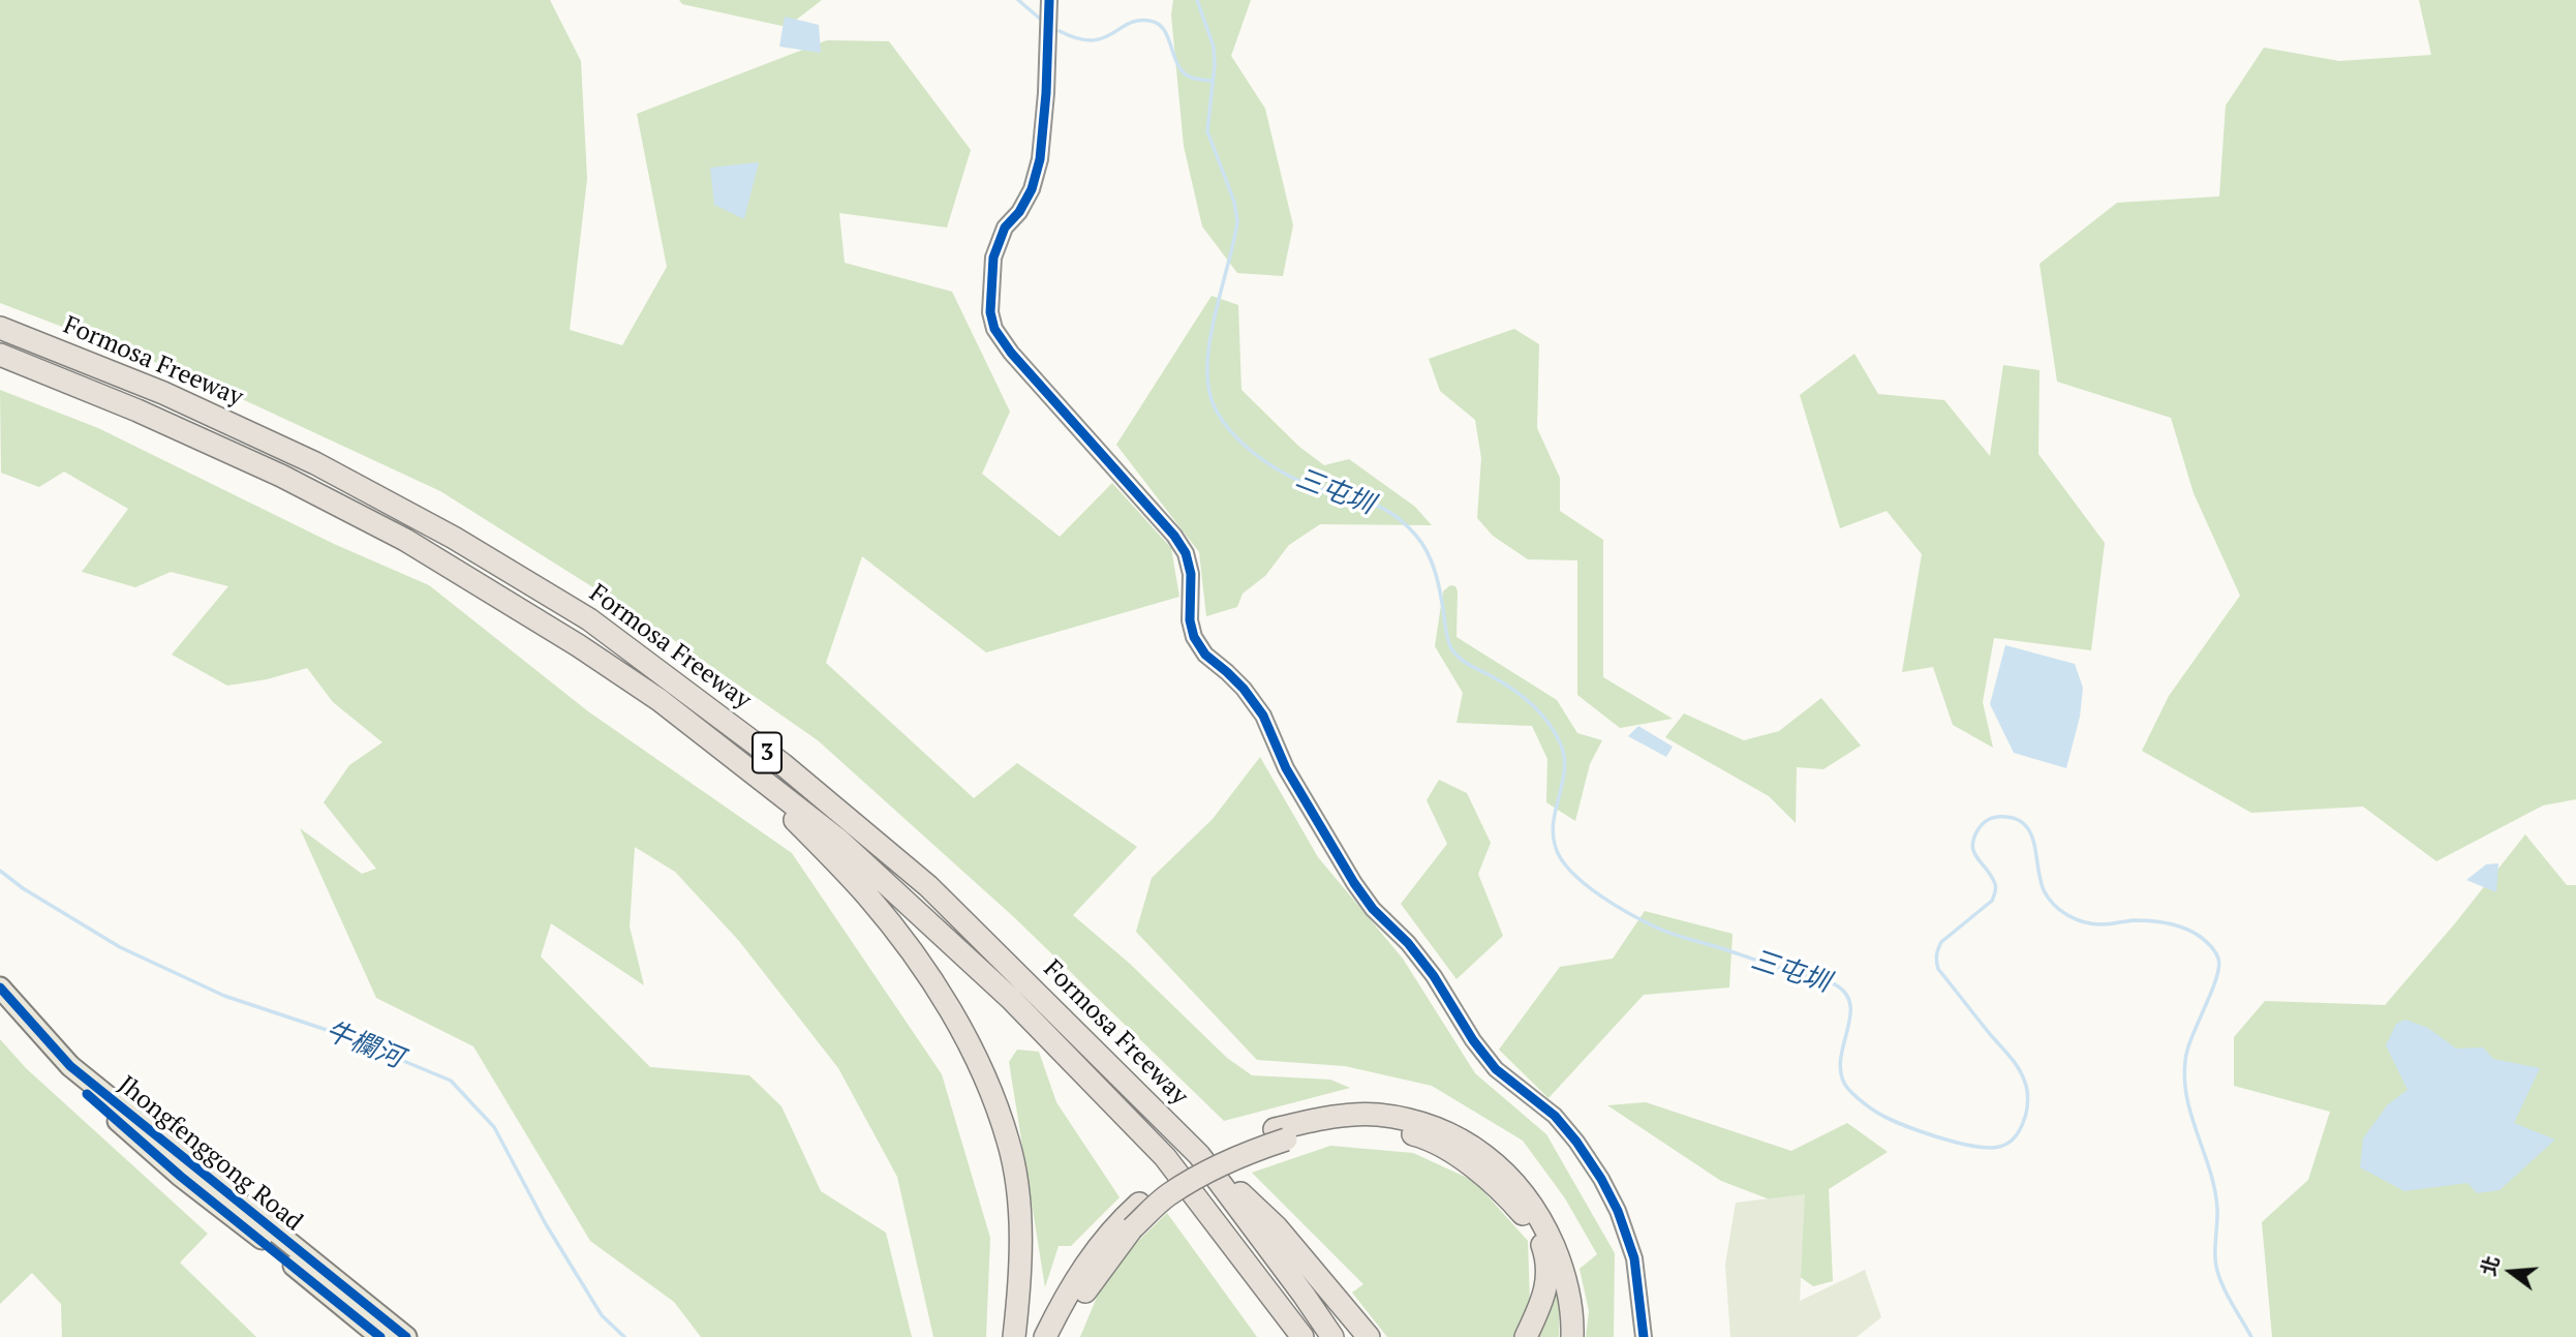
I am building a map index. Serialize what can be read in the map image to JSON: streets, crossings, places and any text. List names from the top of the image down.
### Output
{
  "streets": {
    "highway": ["Formosa Freeway", "3"],
    "main road": ["Jhongfenggong Road"]
  },
  "water": ["三屯圳", "牛欄河"],
  "north": "left"
}
